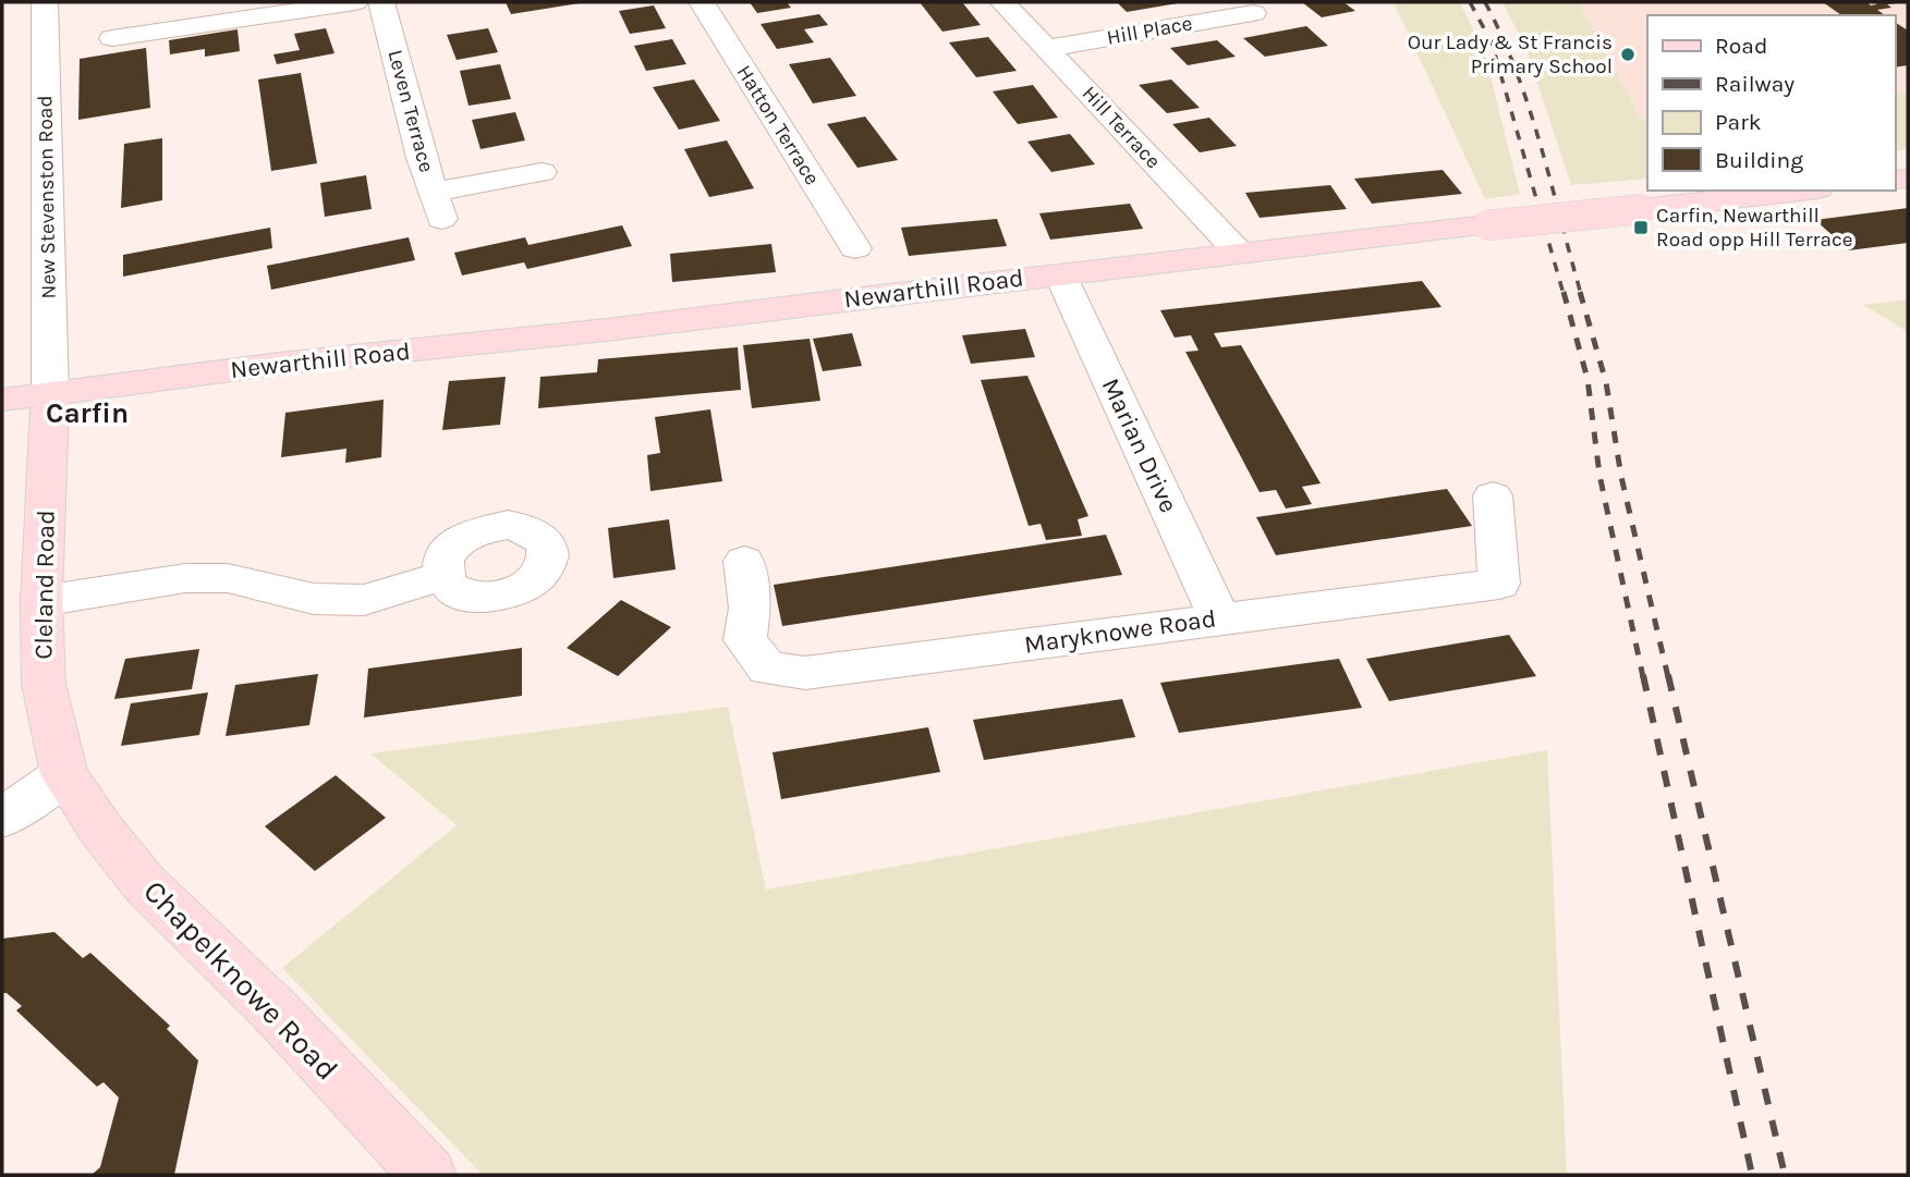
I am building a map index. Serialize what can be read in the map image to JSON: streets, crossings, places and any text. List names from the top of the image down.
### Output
{
  "streets": {
    "main road": ["Newarthill Road", "Cleland Road", "Chapelknowe Road"],
    "street": [
      "Hill Place",
      "Leven Terrace",
      "Hatton Terrace",
      "Hill Terrace",
      "New Stevenston Road",
      "Marian Drive",
      "Maryknowe Road"
    ]
  },
  "crossings": [
    ["Hill Place", "Hill Terrace"],
    ["Hill Terrace", "Newarthill Road"],
    ["New Stevenston Road", "Newarthill Road"],
    ["New Stevenston Road", "Cleland Road"],
    ["Newarthill Road", "Marian Drive"],
    ["Newarthill Road", "Cleland Road"],
    ["Marian Drive", "Maryknowe Road"],
    ["Cleland Road", "Chapelknowe Road"]
  ],
  "districts": ["Carfin"],
  "places": {
    "other": ["Our Lady & St Francis Primary School"],
    "transit": ["Carfin, Newarthill Road opp Hill Terrace"]
  },
  "legend": [
    "Road",
    "Railway",
    "Park",
    "Building"
  ]
}
